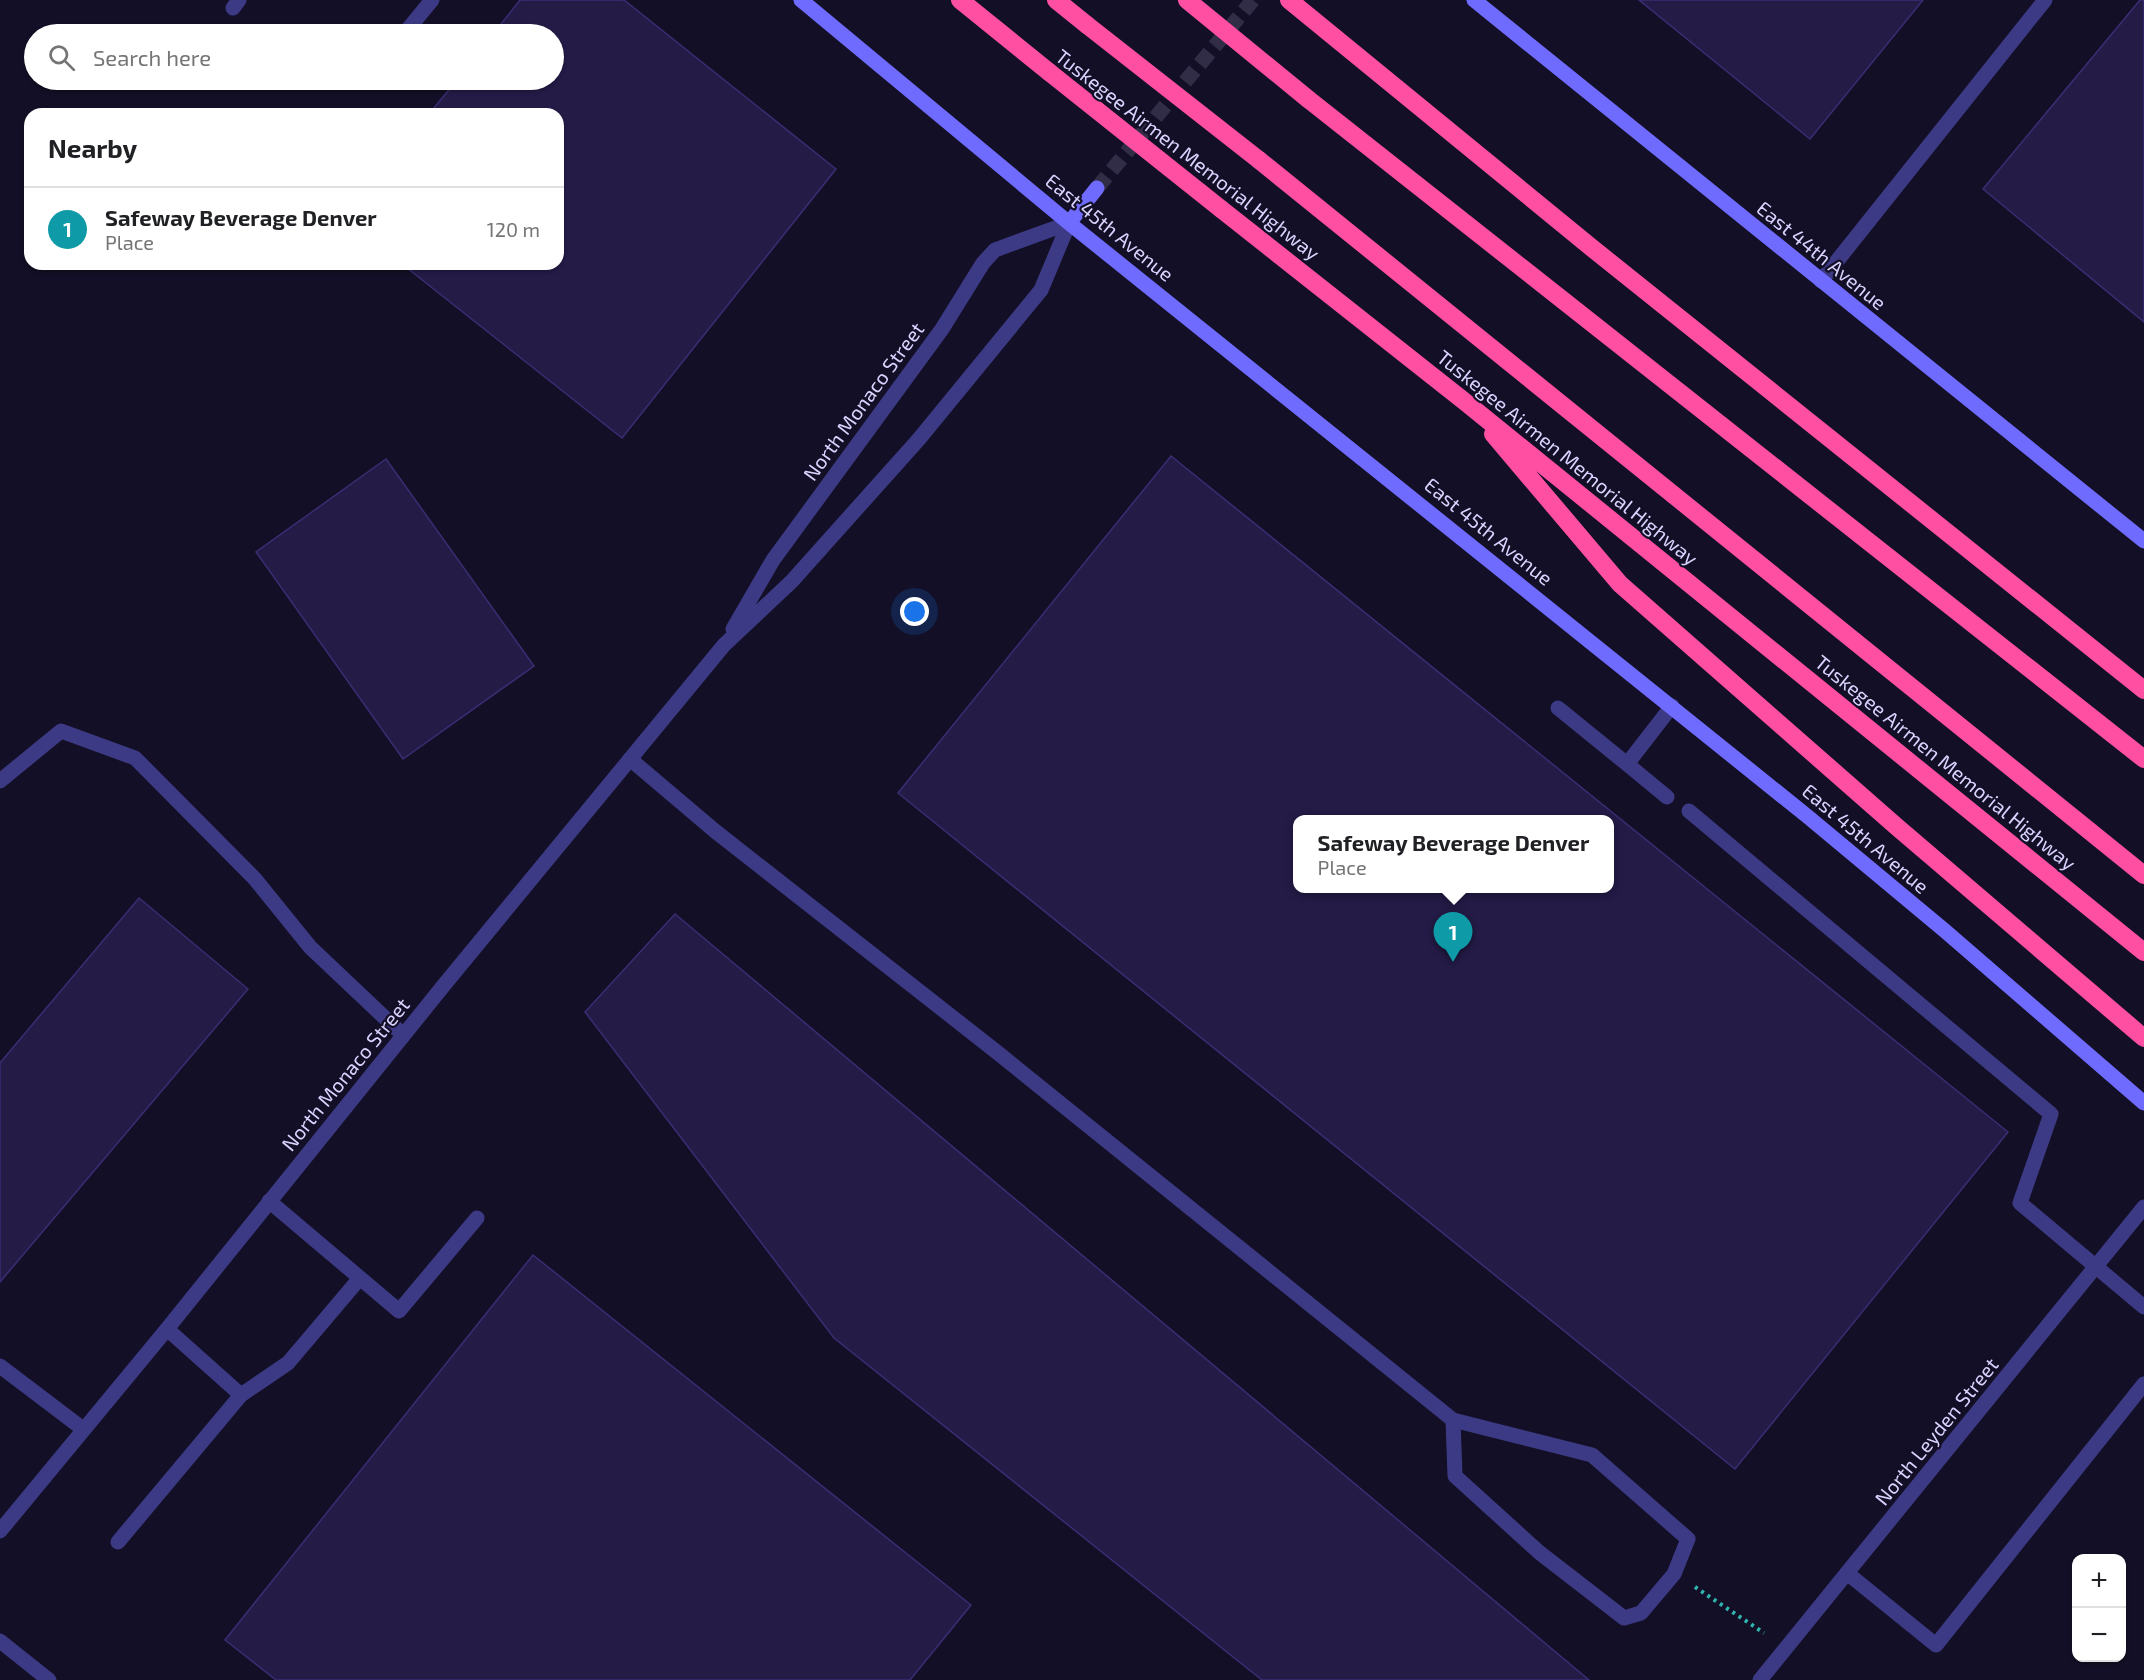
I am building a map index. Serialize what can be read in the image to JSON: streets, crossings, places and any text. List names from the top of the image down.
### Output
{
  "streets": {
    "highway": ["Tuskegee Airmen Memorial Highway"],
    "main road": ["East 45th Avenue", "East 44th Avenue", "North Monaco Street"],
    "street": ["North Leyden Street"]
  },
  "crossings": [
    ["East 45th Avenue", "North Monaco Street"]
  ],
  "page": {
    "search": "Search here",
    "heading": "Nearby",
    "list": [
      {
        "mark": "1",
        "name": "Safeway Beverage Denver",
        "note": "Place",
        "value": "120 m"
      }
    ],
    "popup": ["Safeway Beverage Denver", "Place"],
    "pins": "1",
    "map_buttons": ["+", "−"]
  }
}
